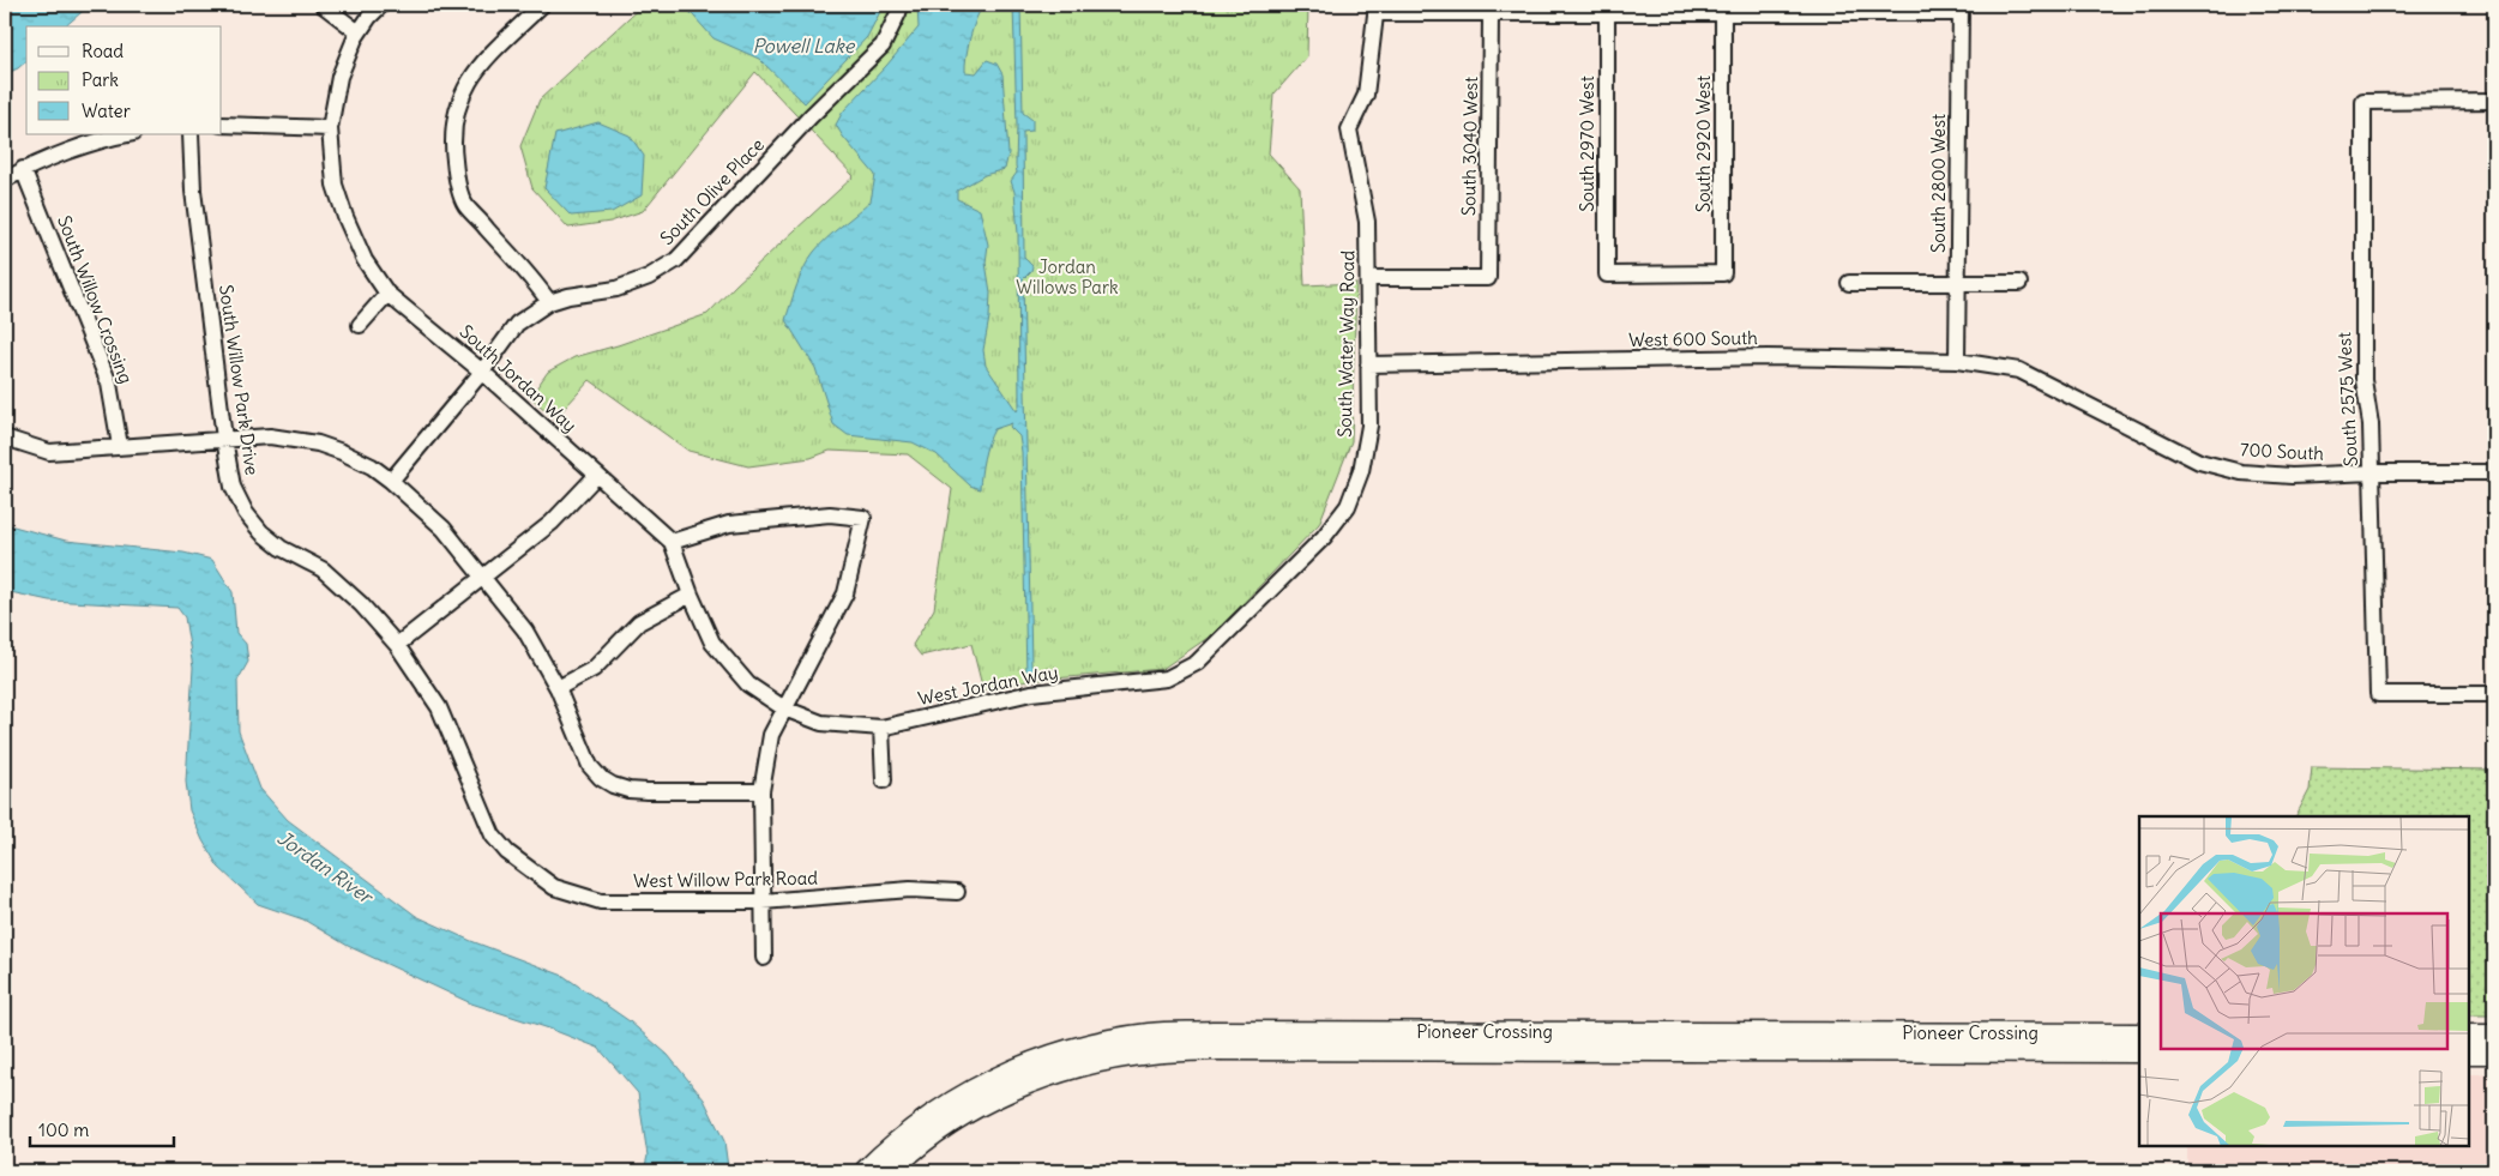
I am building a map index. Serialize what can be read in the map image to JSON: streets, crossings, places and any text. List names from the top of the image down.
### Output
{
  "streets": {
    "highway": ["Pioneer Crossing"],
    "street": [
      "South 2970 West",
      "South 2920 West",
      "South 3040 West",
      "South 2800 West",
      "South Olive Place",
      "South Willow Crossing",
      "West 600 South",
      "South Water Way Road",
      "South Jordan Way",
      "South Willow Park Drive",
      "South 2575 West",
      "700 South",
      "West Jordan Way",
      "West Willow Park Road"
    ]
  },
  "crossings": [
    ["South 2970 West", "South 2920 West"],
    ["South 3040 West", "South Water Way Road"],
    ["South 2800 West", "West 600 South"],
    ["South Olive Place", "South Jordan Way"],
    ["West 600 South", "South Water Way Road"],
    ["West 600 South", "700 South"],
    ["South Water Way Road", "West Jordan Way"],
    ["South Jordan Way", "West Jordan Way"],
    ["South Willow Park Drive", "West Willow Park Road"],
    ["South 2575 West", "700 South"]
  ],
  "water": ["Powell Lake", "Jordan River"],
  "parks": ["Jordan Willows Park"],
  "legend": ["Road", "Park", "Water"],
  "scale_bar": "100 m"
}
